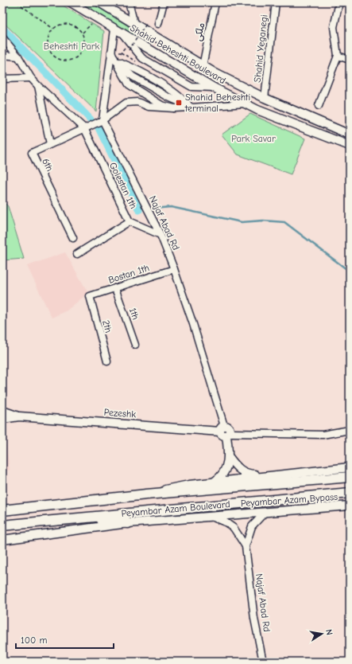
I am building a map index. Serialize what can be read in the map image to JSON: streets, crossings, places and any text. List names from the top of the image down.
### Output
{
  "streets": {
    "highway": ["Peyambar Azam Boulevard"],
    "main road": [
      "Shahid Beheshti Boulevard",
      "Najaf Abad Rd",
      "Pezeshk",
      "Peyambar Azam Bypass"
    ],
    "street": [
      "ملکی",
      "Shahid Yeganegi",
      "6th",
      "Golestan 1th",
      "Bostan 1th",
      "1th",
      "2th"
    ]
  },
  "crossings": [
    ["ملکی", "Shahid Beheshti Boulevard"],
    ["Shahid Yeganegi", "Shahid Beheshti Boulevard"],
    ["Shahid Beheshti Boulevard", "6th"],
    ["6th", "Golestan 1th"],
    ["6th", "Najaf Abad Rd"],
    ["Golestan 1th", "Najaf Abad Rd"],
    ["Najaf Abad Rd", "Bostan 1th"],
    ["Najaf Abad Rd", "Pezeshk"],
    ["Bostan 1th", "1th"],
    ["Bostan 1th", "2th"]
  ],
  "parks": ["Beheshti Park", "Park Savar"],
  "places": {
    "transit": ["Shahid Beheshti terminal"]
  },
  "scale_bar": "100 m",
  "north": "right"
}
